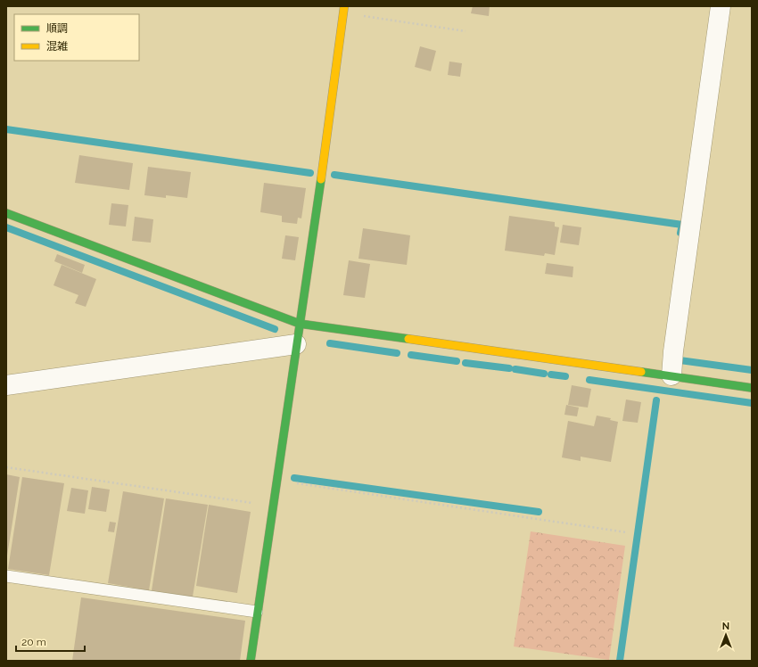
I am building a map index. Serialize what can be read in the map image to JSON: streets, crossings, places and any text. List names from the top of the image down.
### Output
{
  "legend": ["順調", "混雑"],
  "scale_bar": "20 m",
  "north": "top"
}
